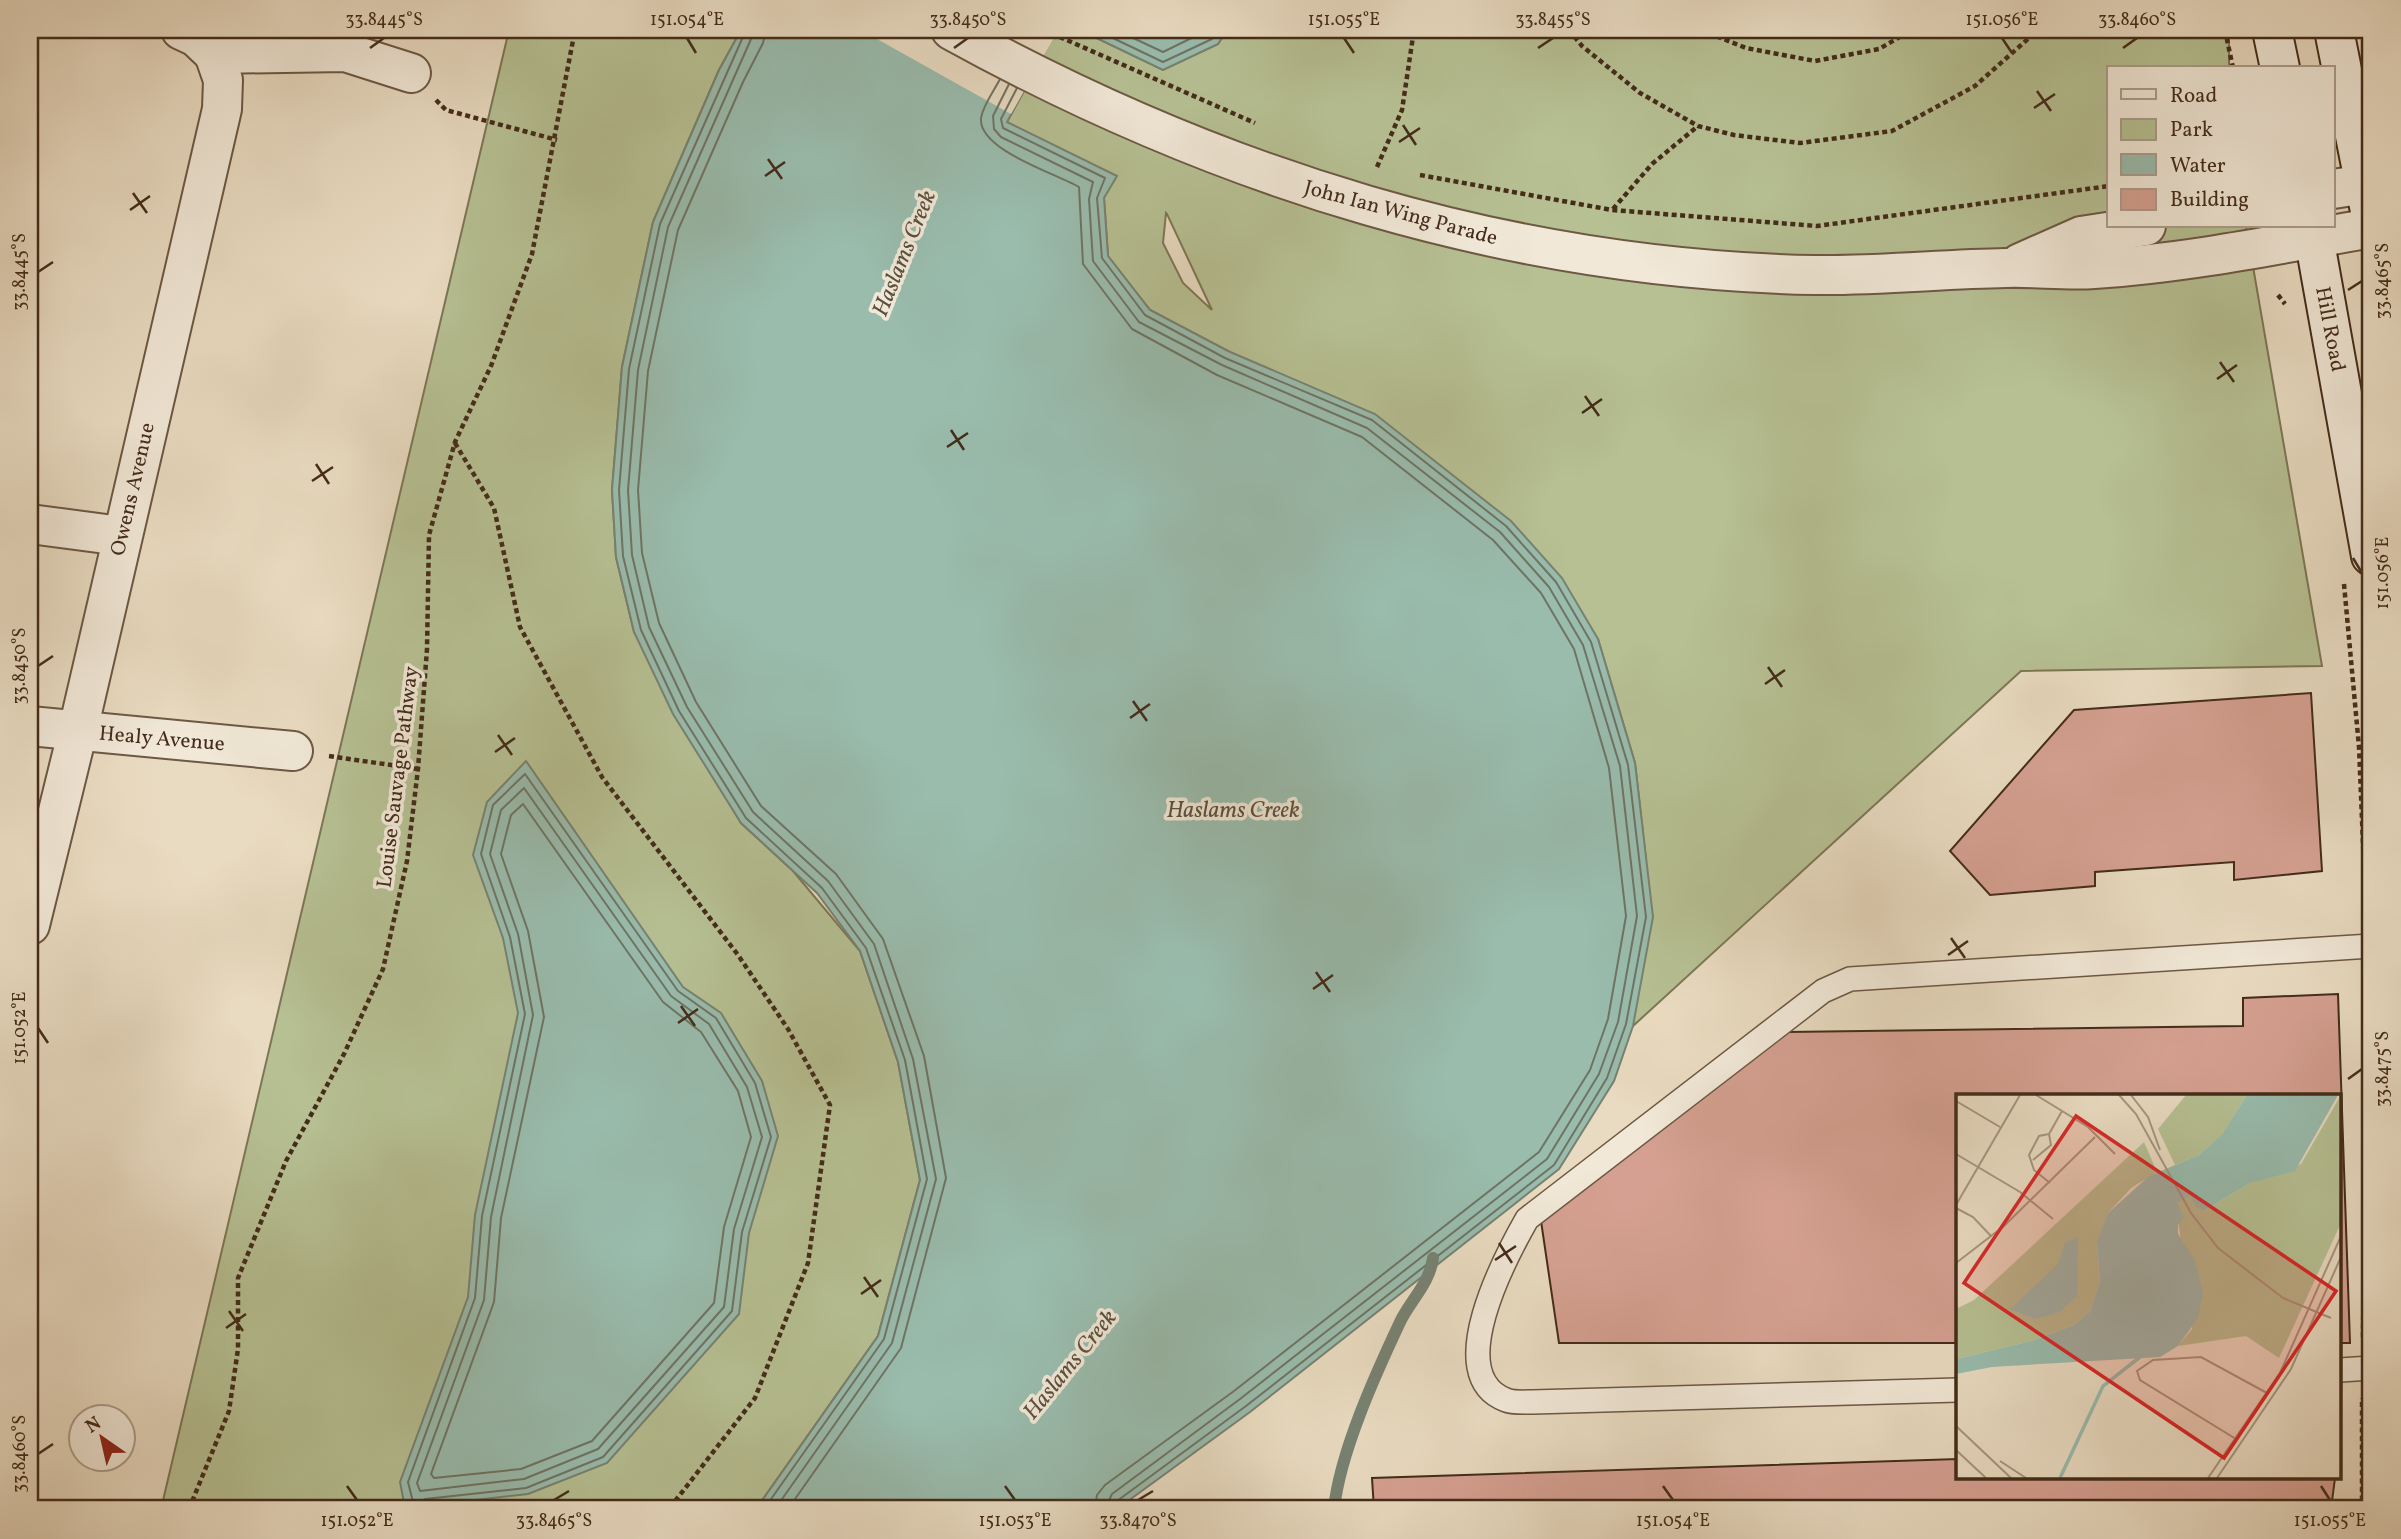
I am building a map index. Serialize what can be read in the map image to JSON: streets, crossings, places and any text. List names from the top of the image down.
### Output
{
  "streets": {
    "street": [
      "John Ian Wing Parade",
      "Hill Road",
      "Owens Avenue",
      "Healy Avenue"
    ],
    "path": ["Louise Sauvage Pathway"]
  },
  "crossings": [
    ["John Ian Wing Parade", "Hill Road"],
    ["Owens Avenue", "Healy Avenue"]
  ],
  "water": ["Haslams Creek"],
  "legend": [
    "Road",
    "Park",
    "Water",
    "Building"
  ],
  "north": "top left",
  "coordinates": [
    "33.8445°S",
    "151.054°E",
    "33.8450°S",
    "151.055°E",
    "33.8455°S",
    "151.056°E",
    "33.8460°S",
    "33.8465°S",
    "151.052°E",
    "33.8475°S",
    "151.053°E",
    "33.8470°S"
  ]
}
